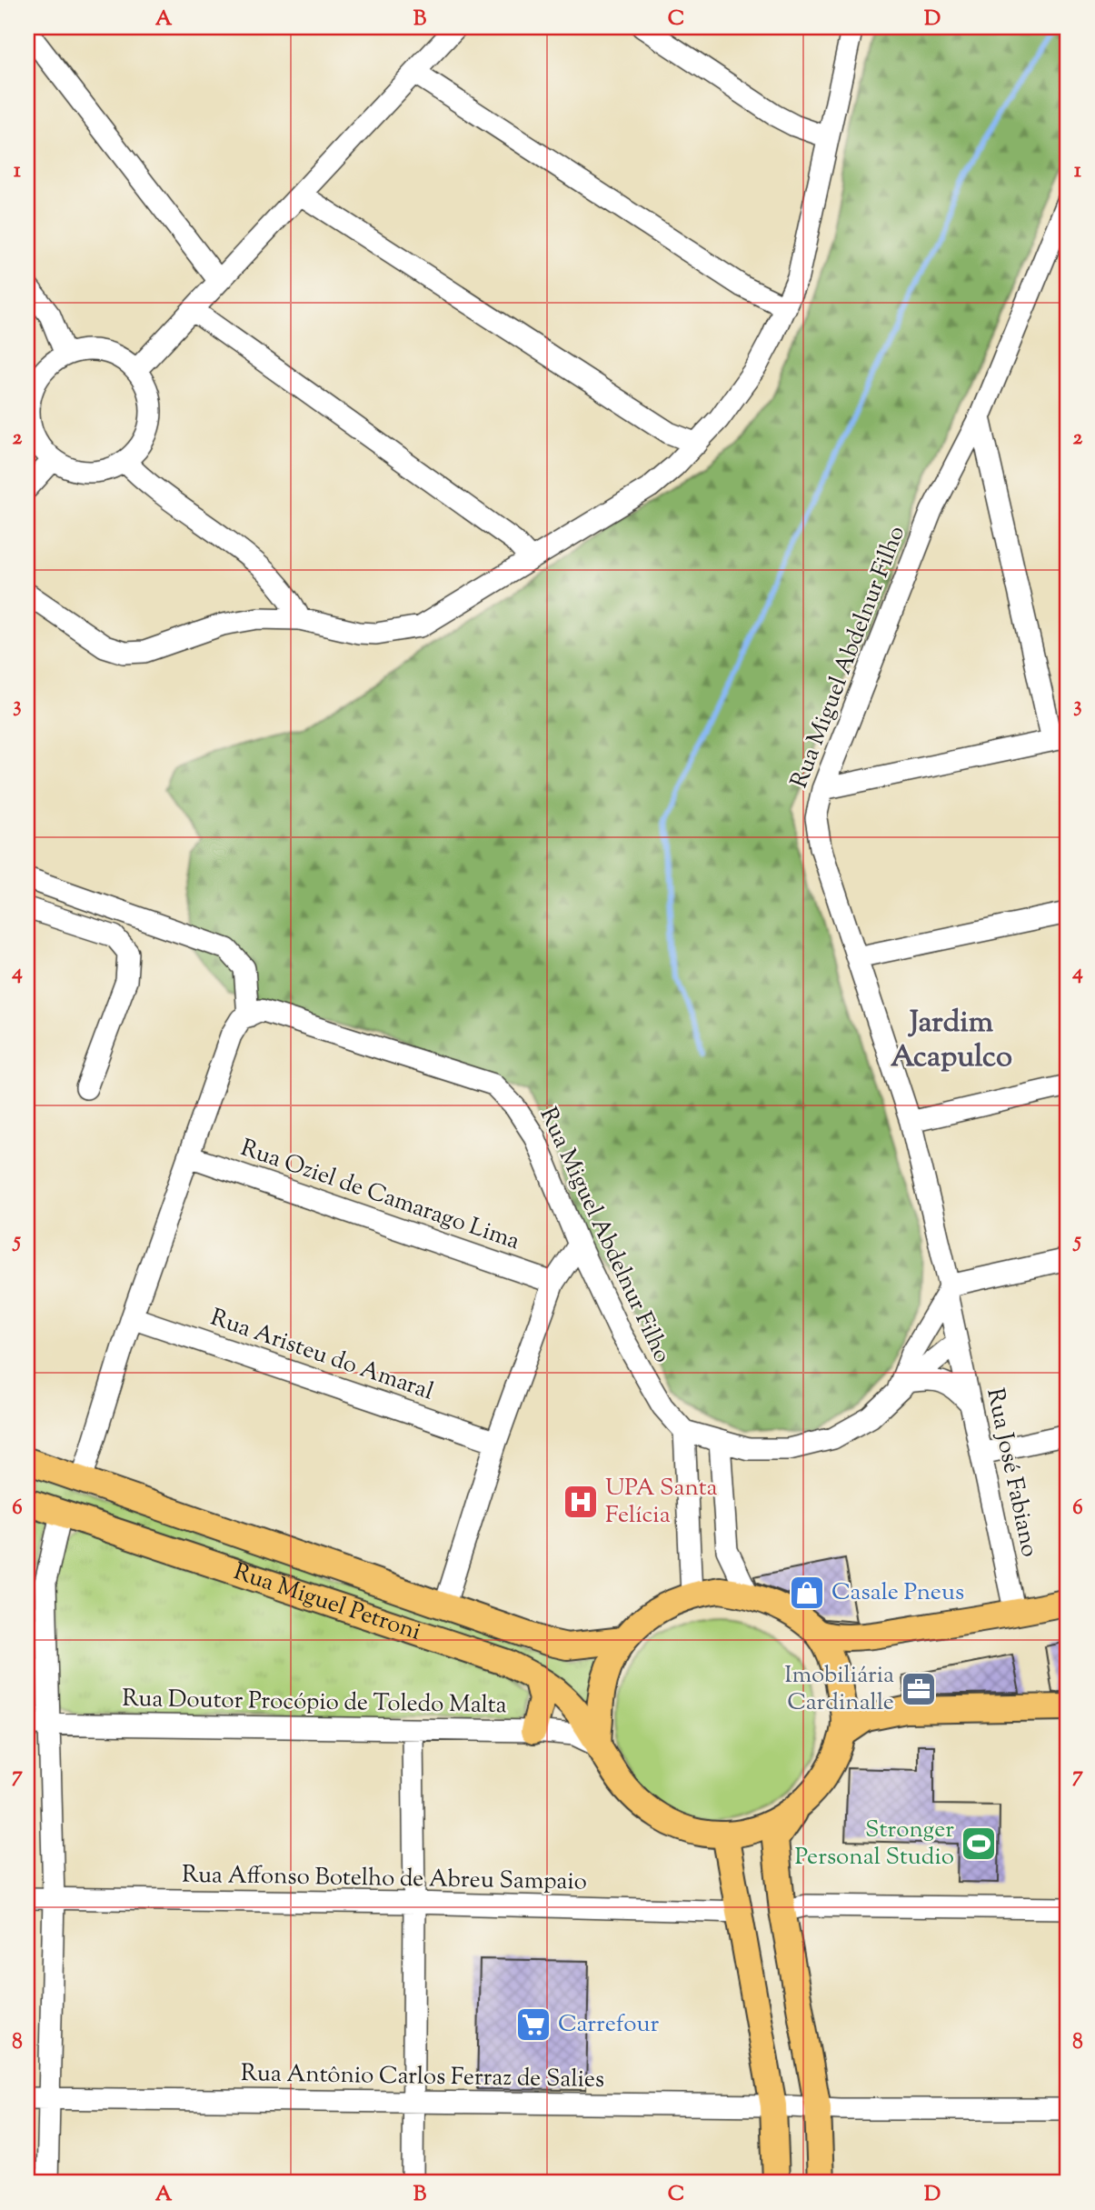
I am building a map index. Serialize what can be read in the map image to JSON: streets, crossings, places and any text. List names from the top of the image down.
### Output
{
  "streets": {
    "main road": ["Rua Miguel Petroni"],
    "street": [
      "Rua Miguel Abdelnur Filho",
      "Rua Oziel de Camarago Lima",
      "Rua Aristeu do Amaral",
      "Rua José Fabiano",
      "Rua Doutor Procópio de Toledo Malta",
      "Rua Affonso Botelho de Abreu Sampaio",
      "Rua Antônio Carlos Ferraz de Salies"
    ]
  },
  "crossings": [
    ["Rua Miguel Abdelnur Filho", "Rua José Fabiano"],
    ["Rua Miguel Petroni", "Rua Doutor Procópio de Toledo Malta"]
  ],
  "districts": ["Jardim Acapulco"],
  "places": {
    "hospital": ["UPA Santa Felícia"],
    "shop": ["Casale Pneus"],
    "office": ["Imobiliária Cardinalle"],
    "sports": ["Stronger Personal Studio"],
    "supermarket": ["Carrefour"]
  },
  "grid": {
    "columns": [
      "A",
      "B",
      "C",
      "D"
    ],
    "rows": [
      "1",
      "2",
      "3",
      "4",
      "5",
      "6",
      "7",
      "8"
    ]
  }
}
